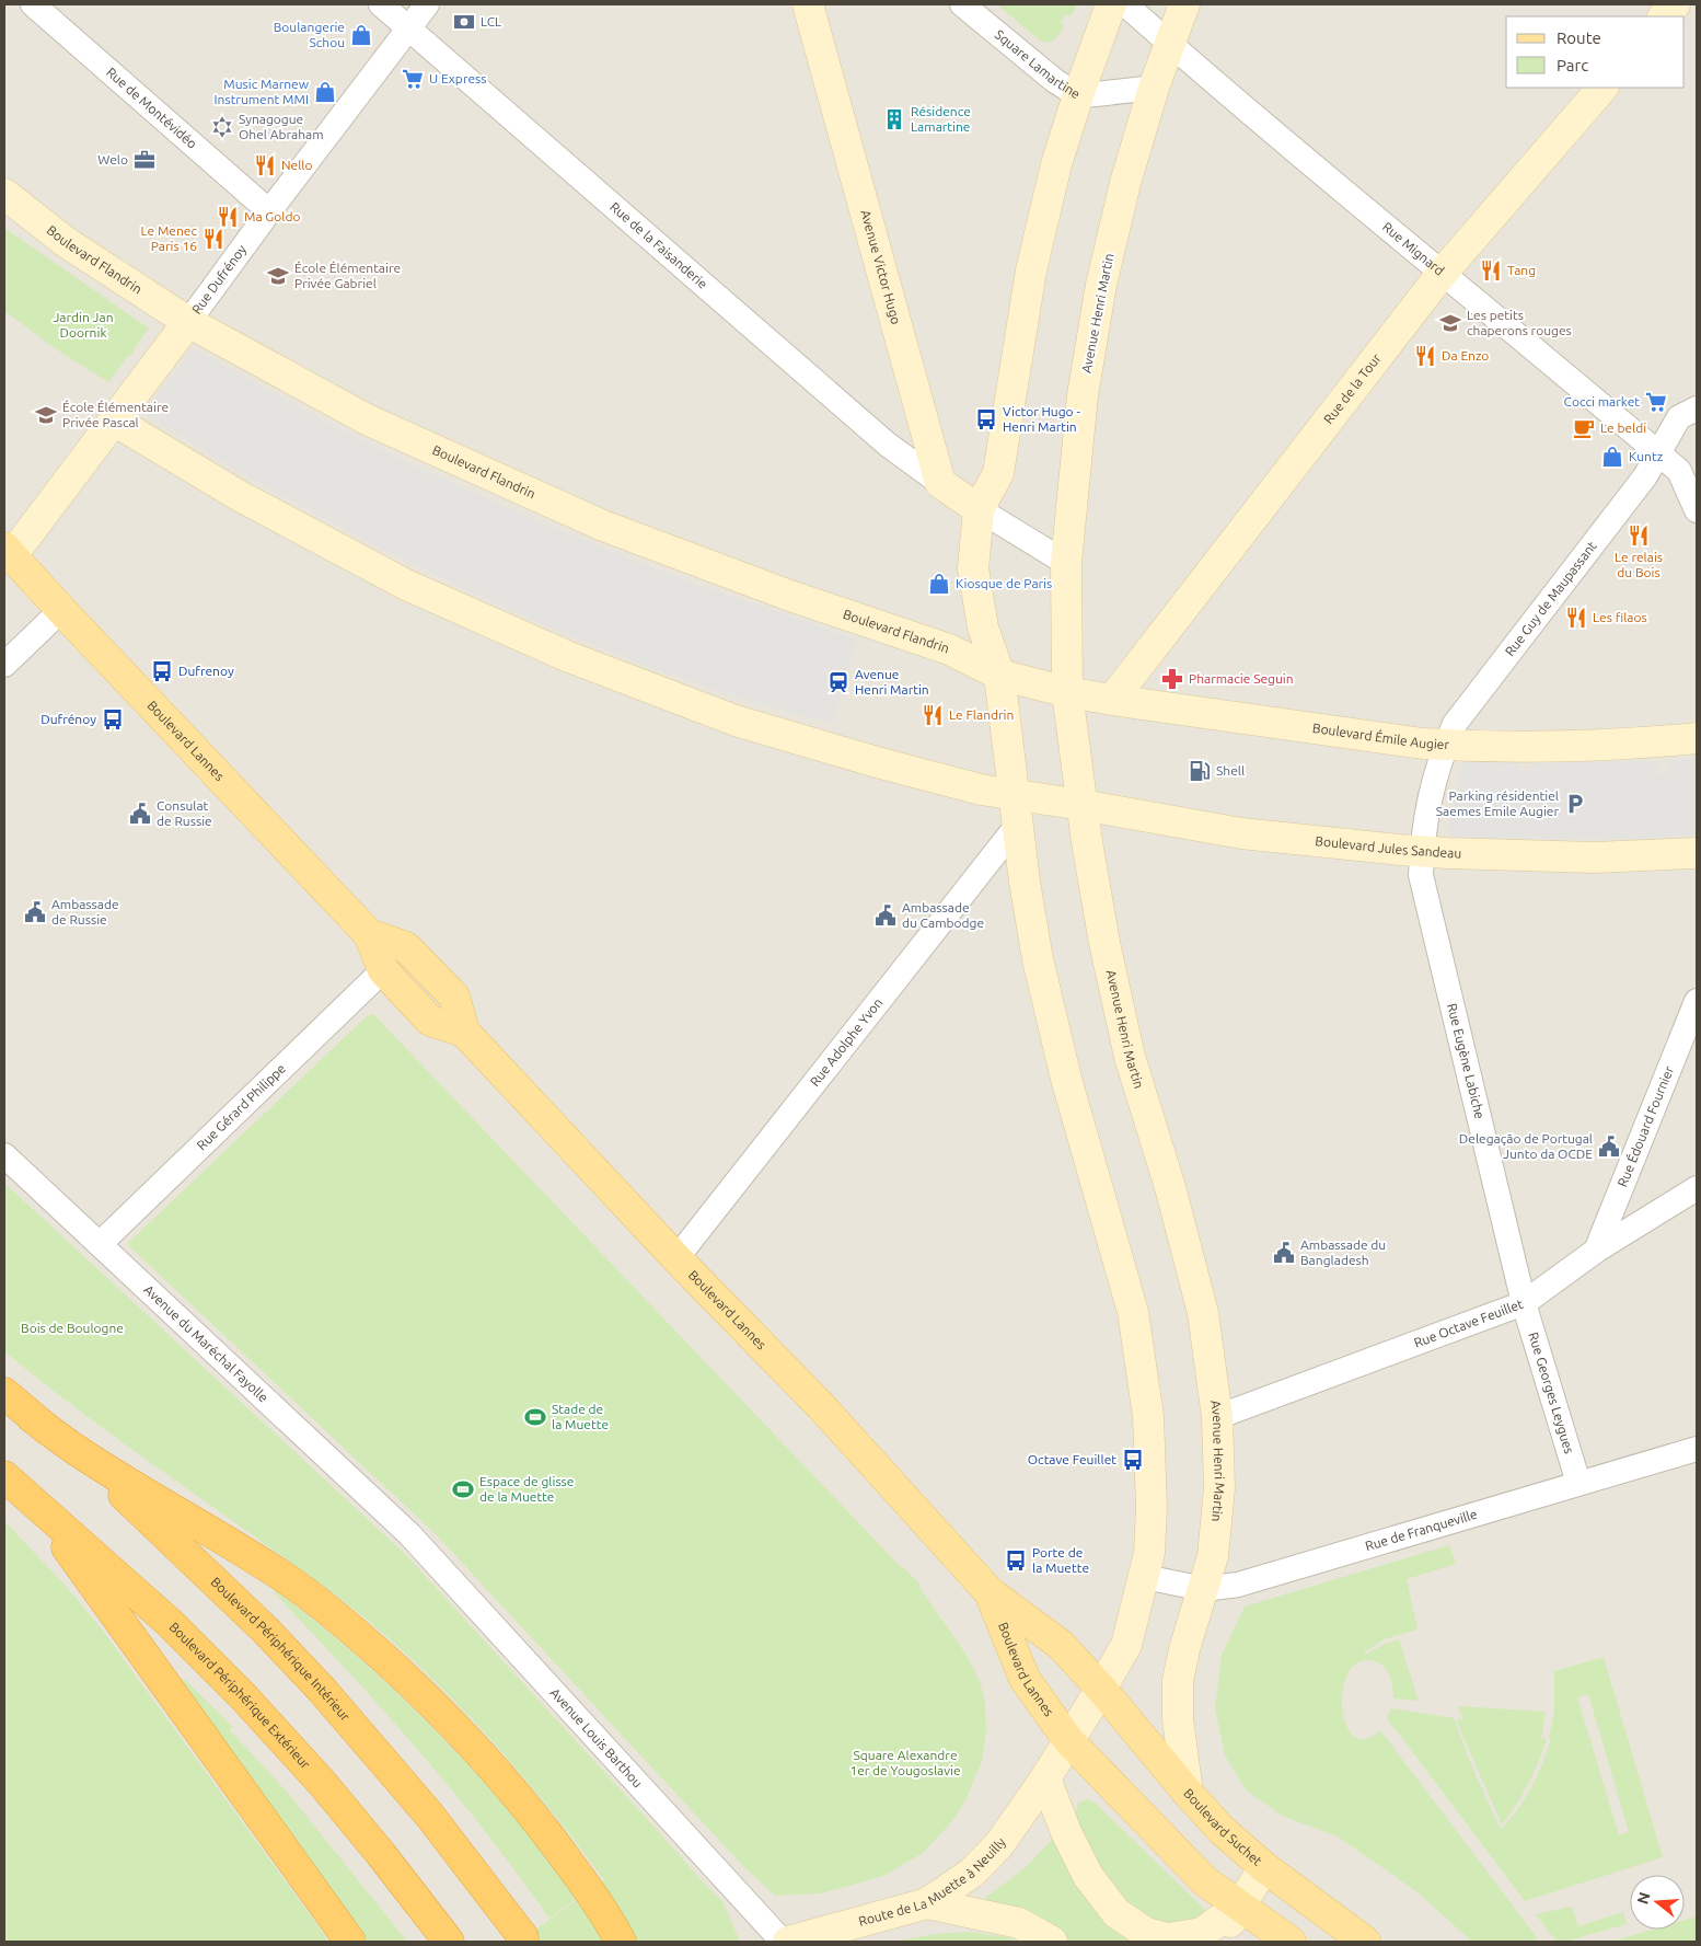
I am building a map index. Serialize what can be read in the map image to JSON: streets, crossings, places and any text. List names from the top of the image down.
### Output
{
  "streets": {
    "highway": ["Boulevard Périphérique Intérieur", "Boulevard Périphérique Extérieur"],
    "main road": [
      "Boulevard Flandrin",
      "Avenue Victor Hugo",
      "Rue Dufrénoy",
      "Avenue Henri Martin",
      "Rue de la Tour",
      "Boulevard Émile Augier",
      "Boulevard Lannes",
      "Boulevard Jules Sandeau",
      "Boulevard Suchet",
      "Route de La Muette à Neuilly"
    ],
    "street": [
      "Square Lamartine",
      "Rue de Montévidéo",
      "Rue de la Faisanderie",
      "Rue Mignard",
      "Rue Guy de Maupassant",
      "Rue Adolphe Yvon",
      "Rue Eugène Labiche",
      "Rue Gérard Philippe",
      "Rue Édouard Fournier",
      "Rue Octave Feuillet",
      "Avenue du Maréchal Fayolle",
      "Rue Georges Leygues",
      "Rue de Franqueville",
      "Avenue Louis Barthou"
    ]
  },
  "crossings": [
    ["Square Lamartine", "Avenue Henri Martin"],
    ["Rue de Montévidéo", "Rue Dufrénoy"],
    ["Rue de la Faisanderie", "Avenue Victor Hugo"],
    ["Rue de la Faisanderie", "Rue Dufrénoy"],
    ["Rue Mignard", "Avenue Henri Martin"],
    ["Rue Mignard", "Rue de la Tour"],
    ["Rue Mignard", "Rue Guy de Maupassant"],
    ["Boulevard Flandrin", "Rue Dufrénoy"],
    ["Boulevard Flandrin", "Avenue Henri Martin"],
    ["Boulevard Flandrin", "Boulevard Émile Augier"],
    ["Rue Dufrénoy", "Boulevard Lannes"],
    ["Avenue Henri Martin", "Boulevard Émile Augier"],
    ["Avenue Henri Martin", "Boulevard Jules Sandeau"],
    ["Avenue Henri Martin", "Rue Octave Feuillet"],
    ["Avenue Henri Martin", "Rue de Franqueville"],
    ["Avenue Henri Martin", "Boulevard Suchet"],
    ["Rue de la Tour", "Boulevard Émile Augier"],
    ["Rue Guy de Maupassant", "Boulevard Émile Augier"],
    ["Rue Guy de Maupassant", "Boulevard Jules Sandeau"],
    ["Rue Guy de Maupassant", "Rue Eugène Labiche"],
    ["Boulevard Lannes", "Rue Adolphe Yvon"],
    ["Boulevard Lannes", "Rue Gérard Philippe"],
    ["Boulevard Lannes", "Boulevard Suchet"],
    ["Boulevard Lannes", "Route de La Muette à Neuilly"],
    ["Boulevard Jules Sandeau", "Rue Eugène Labiche"],
    ["Rue Eugène Labiche", "Rue Octave Feuillet"],
    ["Rue Eugène Labiche", "Rue Georges Leygues"],
    ["Rue Gérard Philippe", "Avenue du Maréchal Fayolle"],
    ["Rue Édouard Fournier", "Rue Octave Feuillet"],
    ["Rue Octave Feuillet", "Rue Georges Leygues"],
    ["Avenue du Maréchal Fayolle", "Avenue Louis Barthou"],
    ["Rue Georges Leygues", "Rue de Franqueville"],
    ["Boulevard Suchet", "Route de La Muette à Neuilly"]
  ],
  "parks": ["Jardin Jan Doornik", "Bois de Boulogne", "Square Alexandre 1er de Yougoslavie"],
  "places": {
    "bank": ["LCL"],
    "shop": [
      "Boulangerie Schou",
      "Music Marnew Instrument MMI",
      "Kuntz",
      "Kiosque de Paris"
    ],
    "supermarket": ["U Express", "Cocci market"],
    "building": ["Résidence Lamartine"],
    "synagogue": ["Synagogue Ohel Abraham"],
    "office": ["Welo"],
    "restaurant": [
      "Nello",
      "Ma Goldo",
      "Le Menec Paris 16",
      "Tang",
      "Da Enzo",
      "Le relais du Bois",
      "Les filaos",
      "Le Flandrin"
    ],
    "school or university": ["École Élémentaire Privée Gabriel", "Les petits chaperons rouges", "École Élémentaire Privée Pascal"],
    "bus stop": [
      "Victor Hugo - Henri Martin",
      "Dufrenoy",
      "Dufrénoy",
      "Octave Feuillet",
      "Porte de la Muette"
    ],
    "cafe": ["Le beldi"],
    "pharmacy": ["Pharmacie Seguin"],
    "station": ["Avenue Henri Martin"],
    "fuel station": ["Shell"],
    "parking": ["Parking résidentiel Saemes Emile Augier"],
    "public building": [
      "Consulat de Russie",
      "Ambassade de Russie",
      "Ambassade du Cambodge",
      "Delegação de Portugal Junto da OCDE",
      "Ambassade du Bangladesh"
    ],
    "sports": ["Stade de la Muette", "Espace de glisse de la Muette"]
  },
  "legend": ["Route", "Parc"],
  "north": "left"
}
